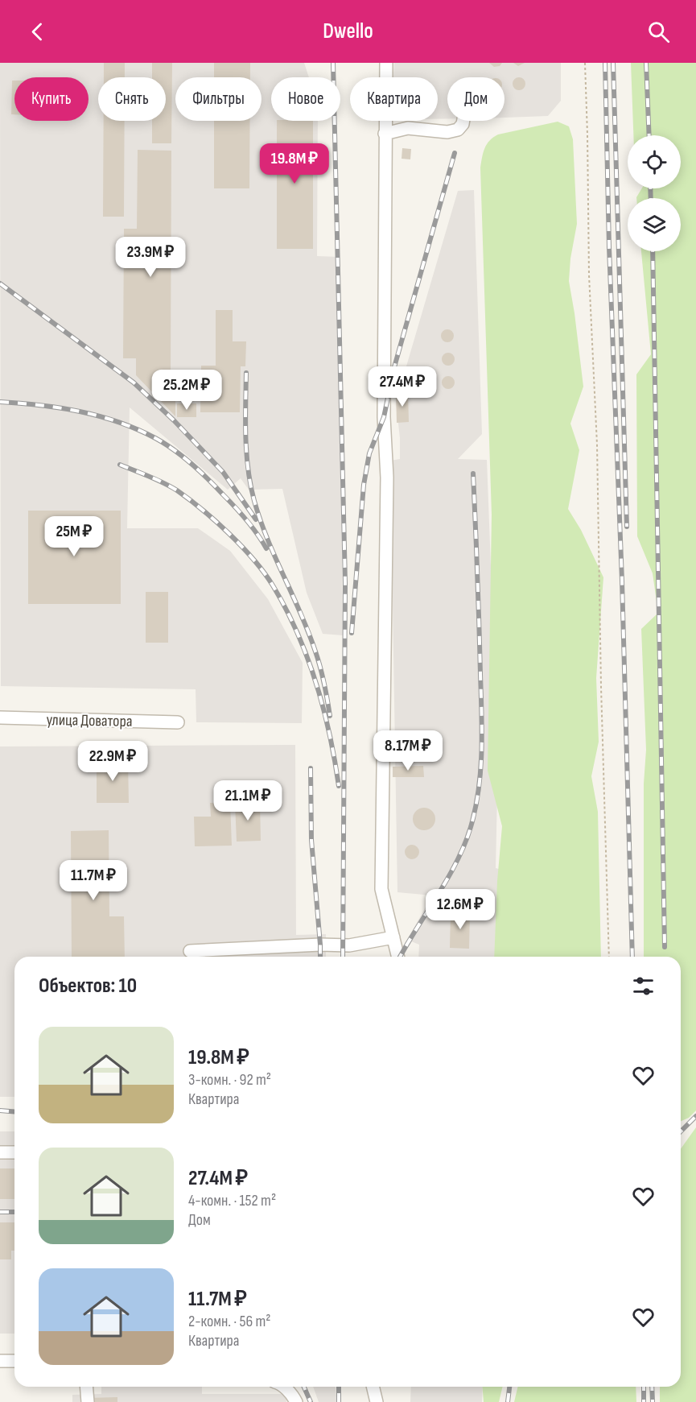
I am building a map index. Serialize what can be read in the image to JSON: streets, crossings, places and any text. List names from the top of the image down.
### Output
{
  "streets": {
    "street": ["улица Доватора"]
  },
  "page": {
    "header": "Dwello",
    "chip": [
      "Купить",
      "Снять",
      "Фильтры",
      "Новое",
      "Квартира",
      "Дом"
    ],
    "price": [
      "19.8M ₽",
      "23.9M ₽",
      "27.4M ₽",
      "25.2M ₽",
      "25M ₽",
      "8.17M ₽",
      "22.9M ₽",
      "21.1M ₽",
      "11.7M ₽",
      "12.6M ₽"
    ],
    "heading": "Объектов: 10",
    "list": [
      {
        "name": "19.8M ₽",
        "note": "3-комн. · 92 m² · Квартира"
      },
      {
        "name": "27.4M ₽",
        "note": "4-комн. · 152 m² · Дом"
      },
      {
        "name": "11.7M ₽",
        "note": "2-комн. · 56 m² · Квартира"
      }
    ]
  }
}
